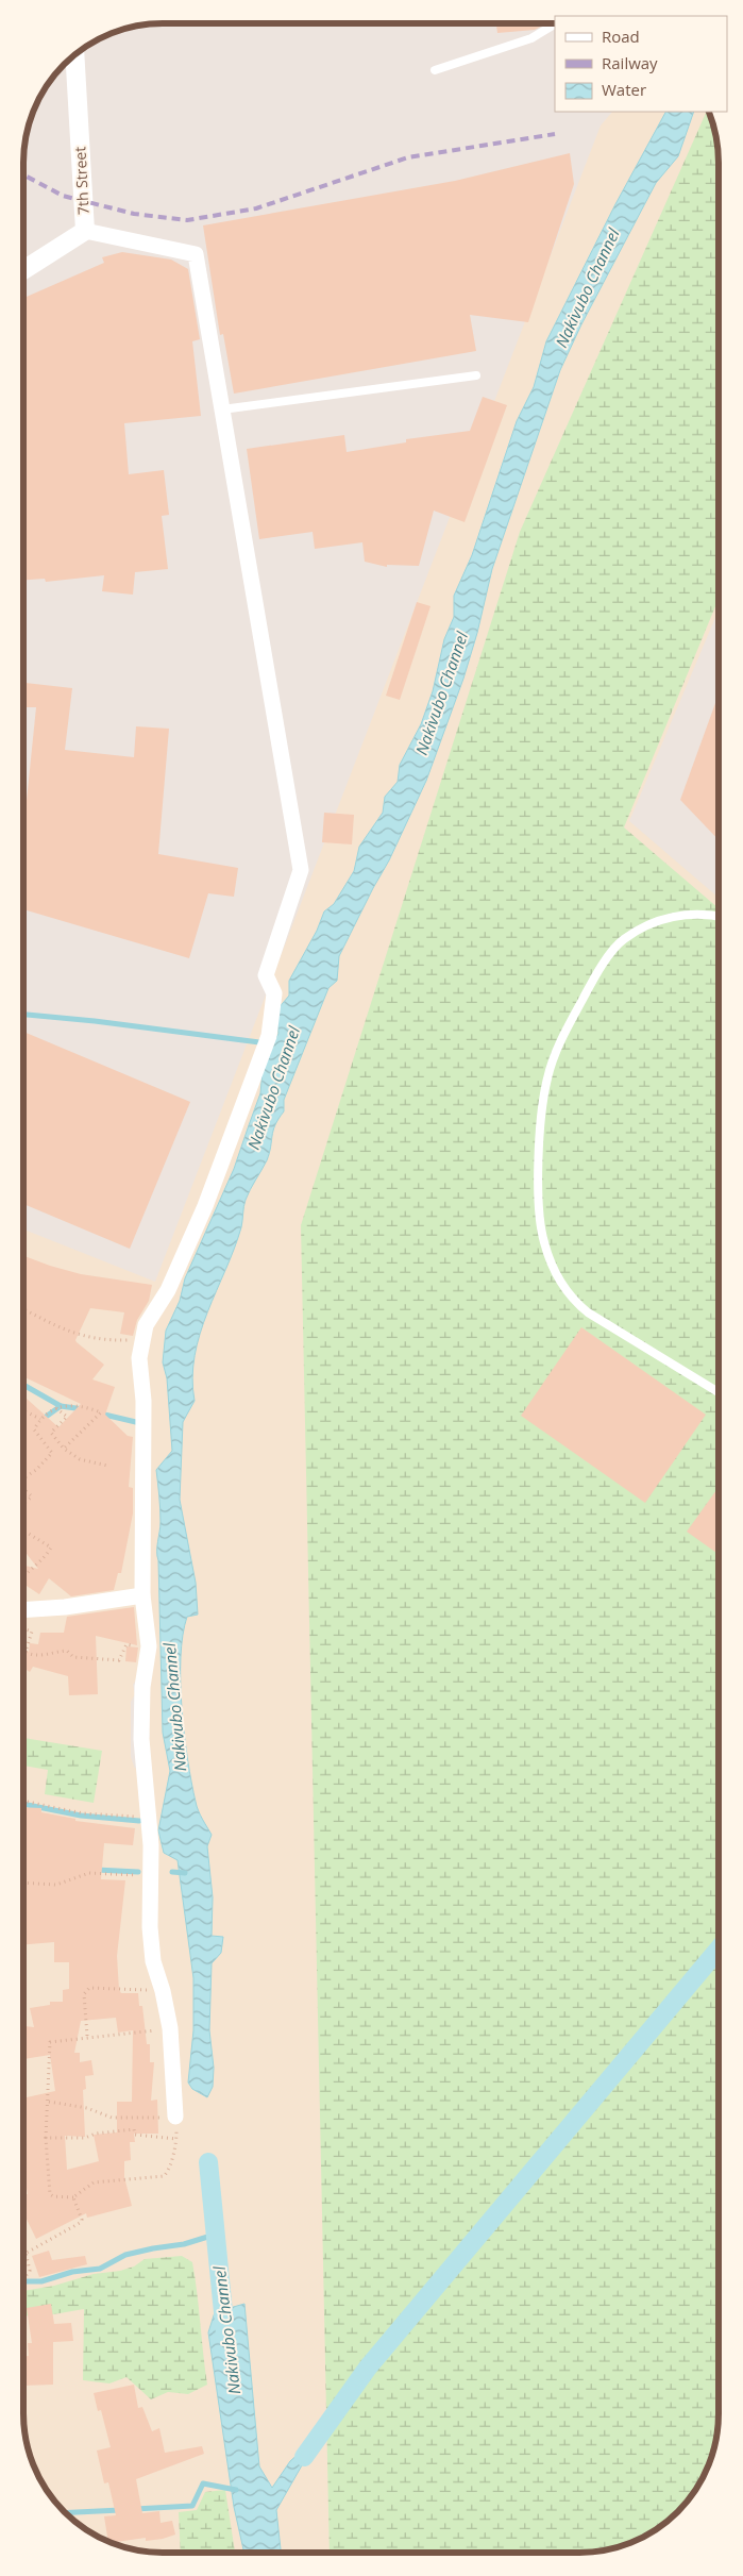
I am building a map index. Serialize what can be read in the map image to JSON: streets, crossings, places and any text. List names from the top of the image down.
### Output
{
  "streets": {
    "street": ["7th Street"]
  },
  "water": ["Nakivubo Channel"],
  "legend": ["Road", "Railway", "Water"]
}
